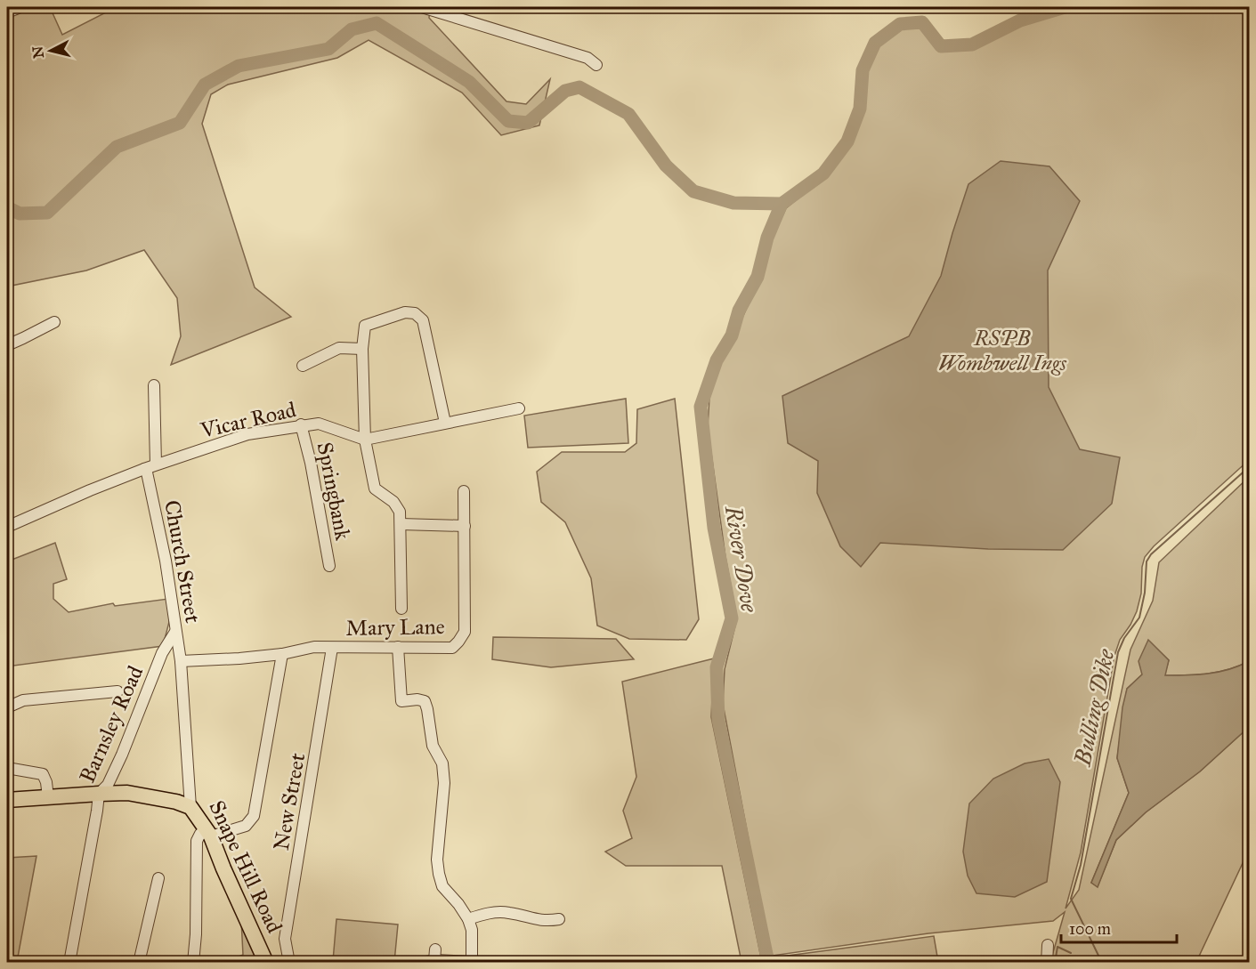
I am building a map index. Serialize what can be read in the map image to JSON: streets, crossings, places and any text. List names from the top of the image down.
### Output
{
  "streets": {
    "main road": ["Snape Hill Road"],
    "street": [
      "Vicar Road",
      "Springbank",
      "Church Street",
      "Mary Lane",
      "Barnsley Road",
      "New Street"
    ]
  },
  "crossings": [
    ["Vicar Road", "Springbank"],
    ["Vicar Road", "Church Street"],
    ["Church Street", "Mary Lane"],
    ["Church Street", "Barnsley Road"],
    ["Church Street", "Snape Hill Road"],
    ["Mary Lane", "New Street"],
    ["Mary Lane", "Snape Hill Road"]
  ],
  "water": ["River Dove", "Bulling Dike"],
  "parks": ["RSPB Wombwell Ings"],
  "scale_bar": "100 m",
  "north": "left"
}
